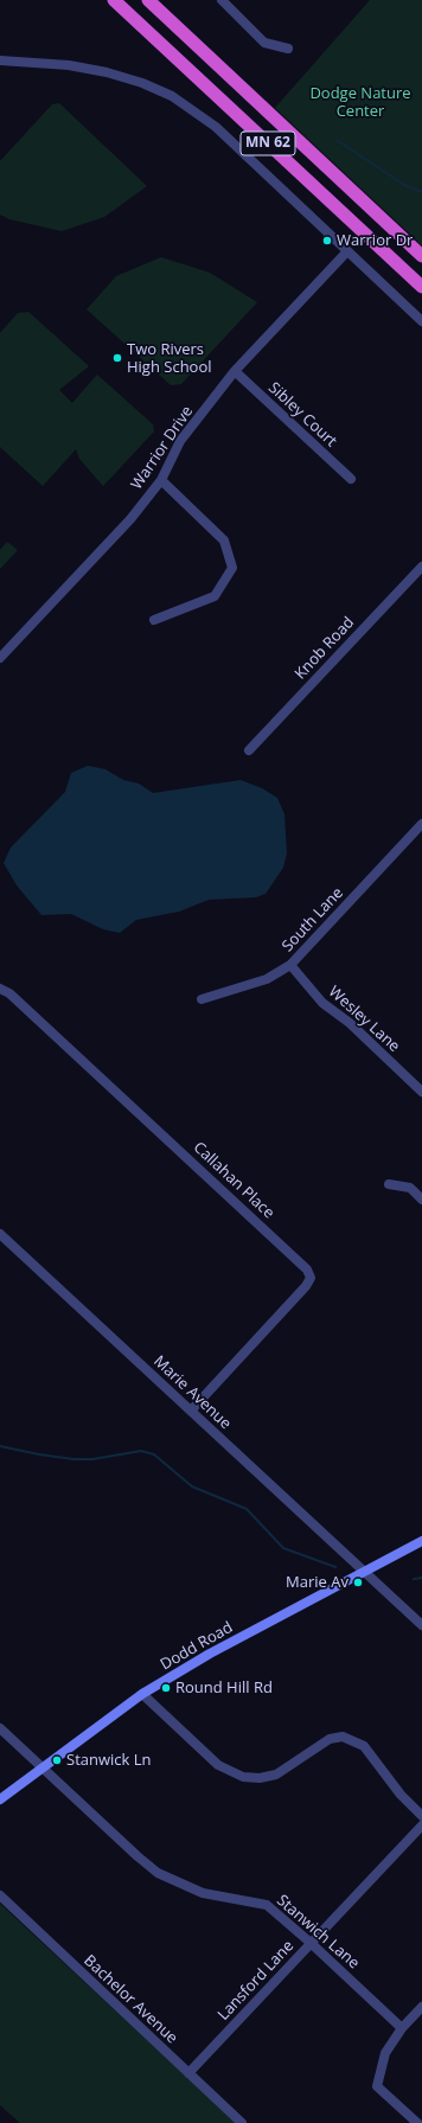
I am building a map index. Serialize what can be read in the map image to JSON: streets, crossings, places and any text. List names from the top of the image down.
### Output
{
  "streets": {
    "highway": ["MN 62"],
    "main road": ["Dodd Road"],
    "street": [
      "Sibley Court",
      "Warrior Drive",
      "Knob Road",
      "South Lane",
      "Wesley Lane",
      "Callahan Place",
      "Marie Avenue",
      "Stanwich Lane",
      "Lansford Lane",
      "Bachelor Avenue"
    ]
  },
  "crossings": [
    ["Sibley Court", "Warrior Drive"],
    ["South Lane", "Wesley Lane"],
    ["Callahan Place", "Marie Avenue"],
    ["Marie Avenue", "Dodd Road"],
    ["Dodd Road", "Stanwich Lane"],
    ["Stanwich Lane", "Lansford Lane"],
    ["Lansford Lane", "Bachelor Avenue"]
  ],
  "parks": ["Dodge Nature Center"],
  "places": [
    "Warrior Dr",
    "Two Rivers High School",
    "Marie Av",
    "Round Hill Rd",
    "Stanwick Ln"
  ]
}
